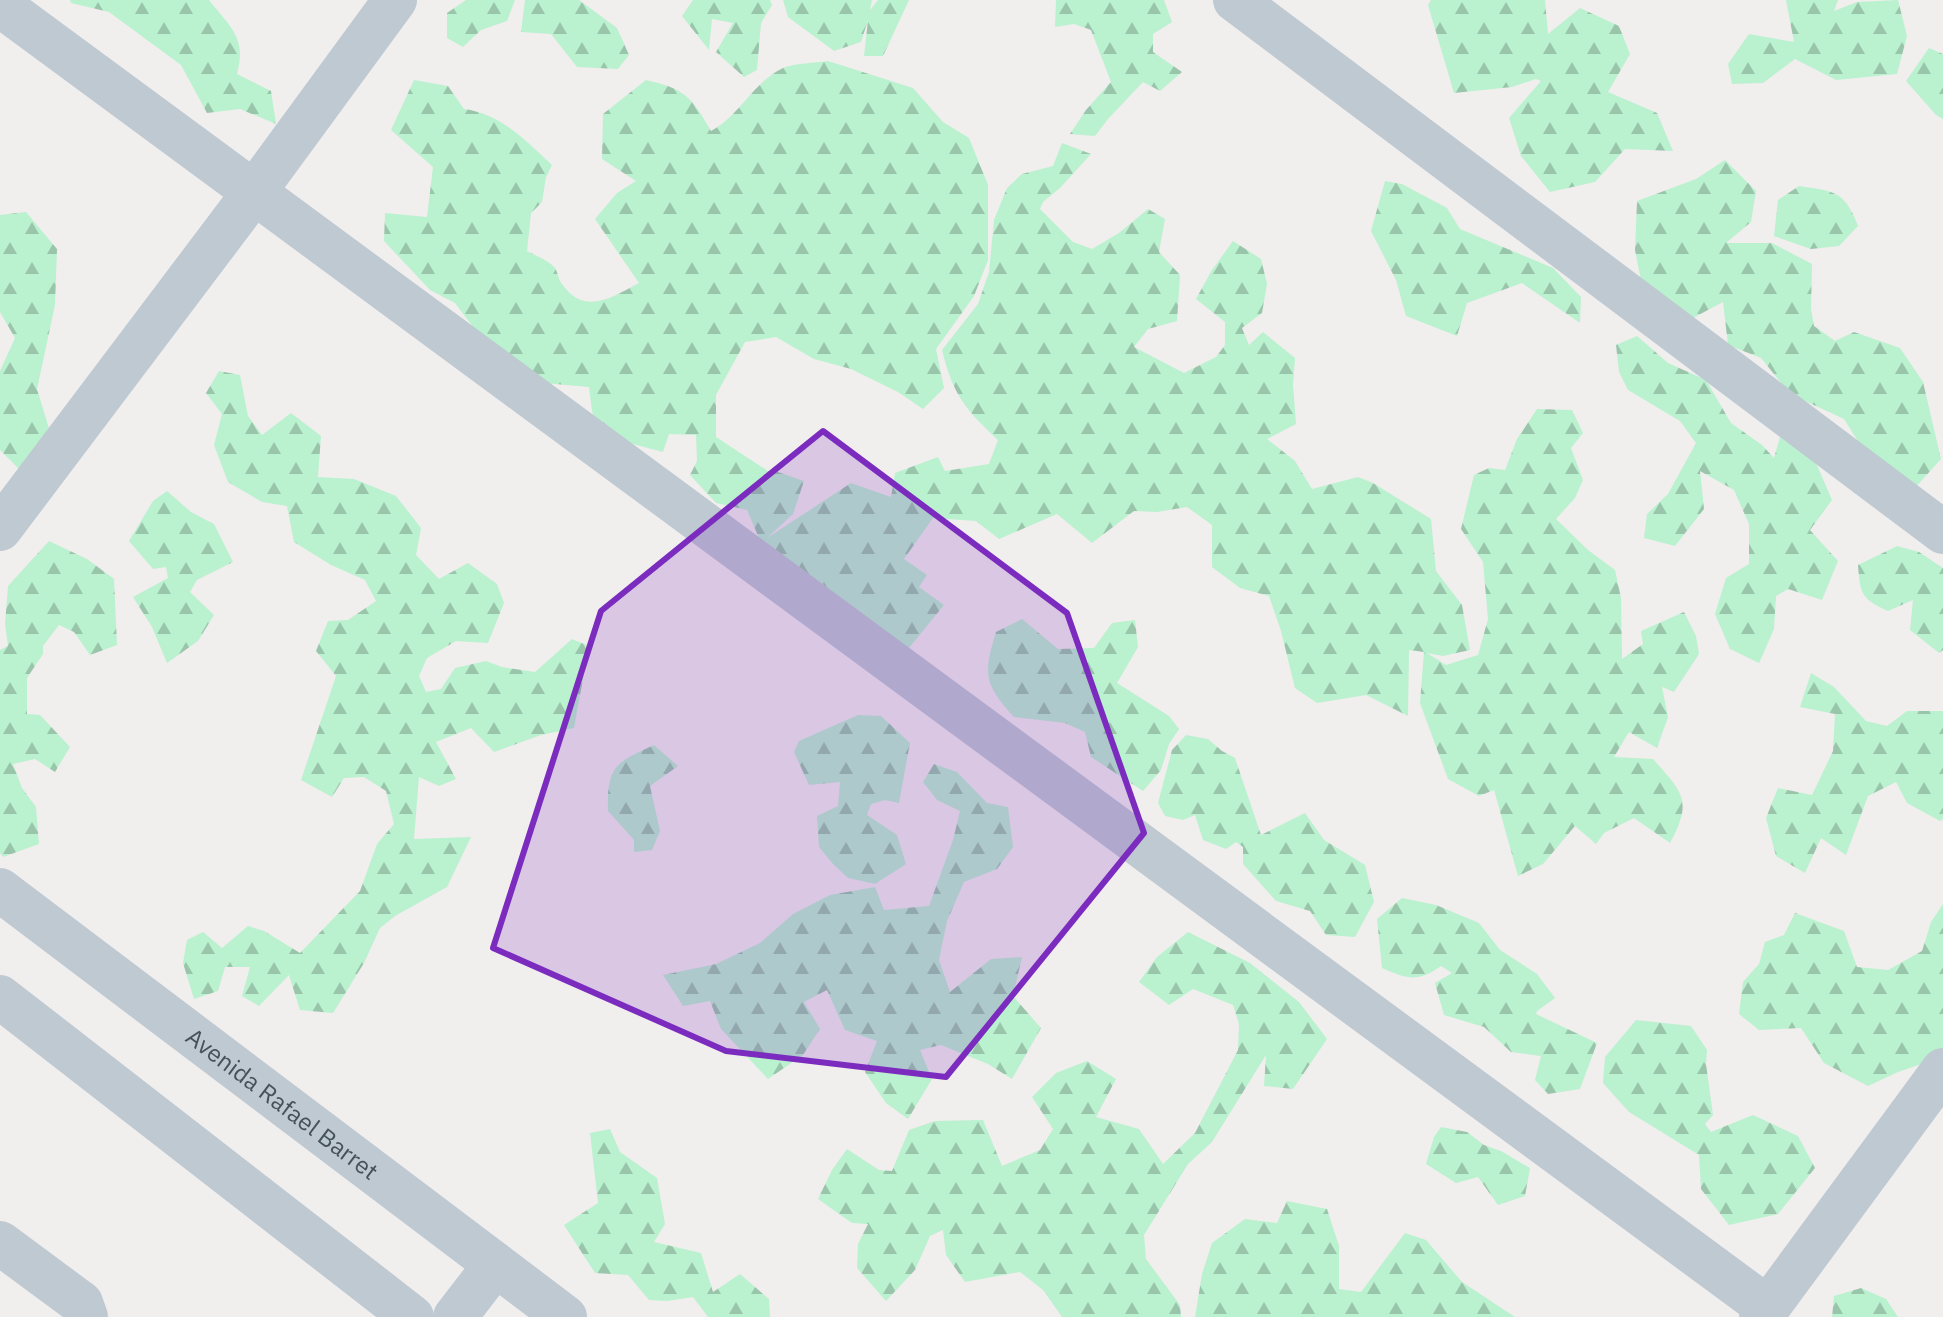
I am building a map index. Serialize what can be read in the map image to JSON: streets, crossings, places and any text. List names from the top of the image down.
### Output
{
  "streets": {
    "street": ["Avenida Rafael Barret"]
  }
}
